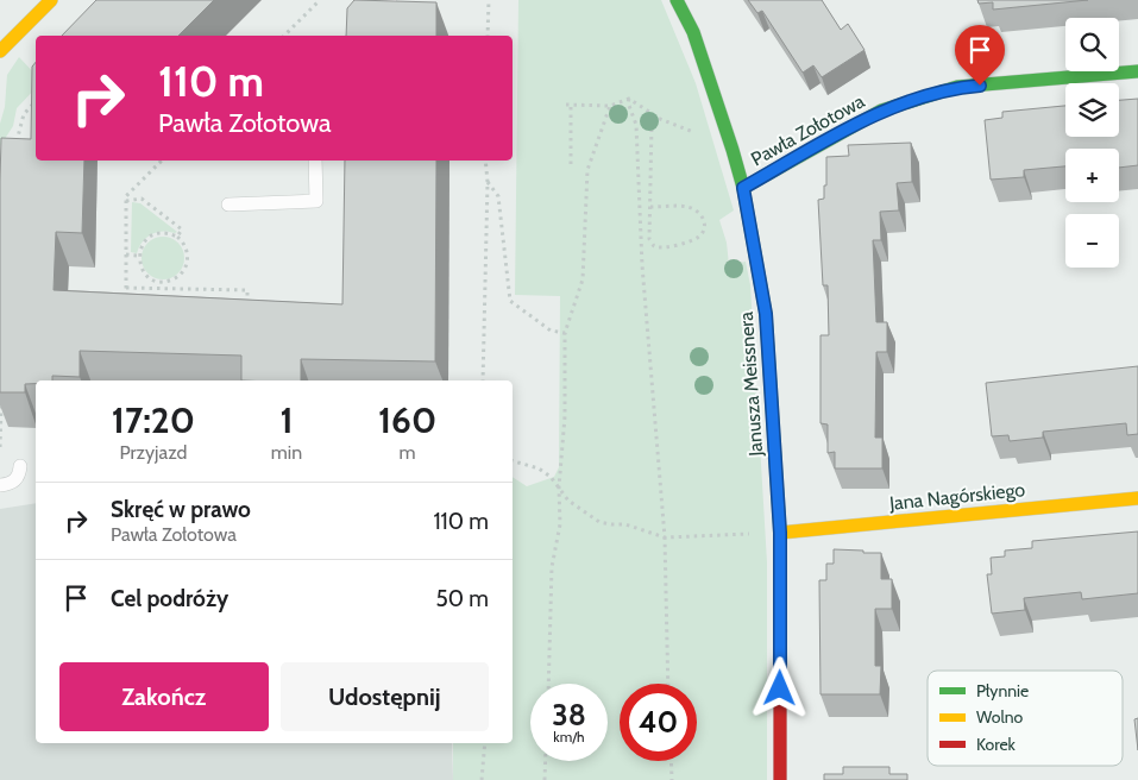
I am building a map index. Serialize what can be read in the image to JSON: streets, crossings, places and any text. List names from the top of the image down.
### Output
{
  "streets": {
    "street": ["Pawła Zołotowa", "Janusza Meissnera", "Jana Nagórskiego"]
  },
  "crossings": [
    ["Pawła Zołotowa", "Janusza Meissnera"],
    ["Janusza Meissnera", "Jana Nagórskiego"]
  ],
  "legend": ["Płynnie", "Wolno", "Korek"],
  "page": {
    "map_buttons": ["+", "−"],
    "turn": ["110 m", "Pawła Zołotowa"],
    "eta": [
      "17:20",
      "Przyjazd",
      "1",
      "min",
      "160",
      "m"
    ],
    "list": [
      {
        "name": "Skręć w prawo",
        "note": "Pawła Zołotowa",
        "value": "110 m"
      },
      {
        "name": "Cel podróży",
        "value": "50 m"
      }
    ],
    "buttons": ["Zakończ", "Udostępnij"],
    "speed": "38 km/h",
    "limit": "40"
  }
}
